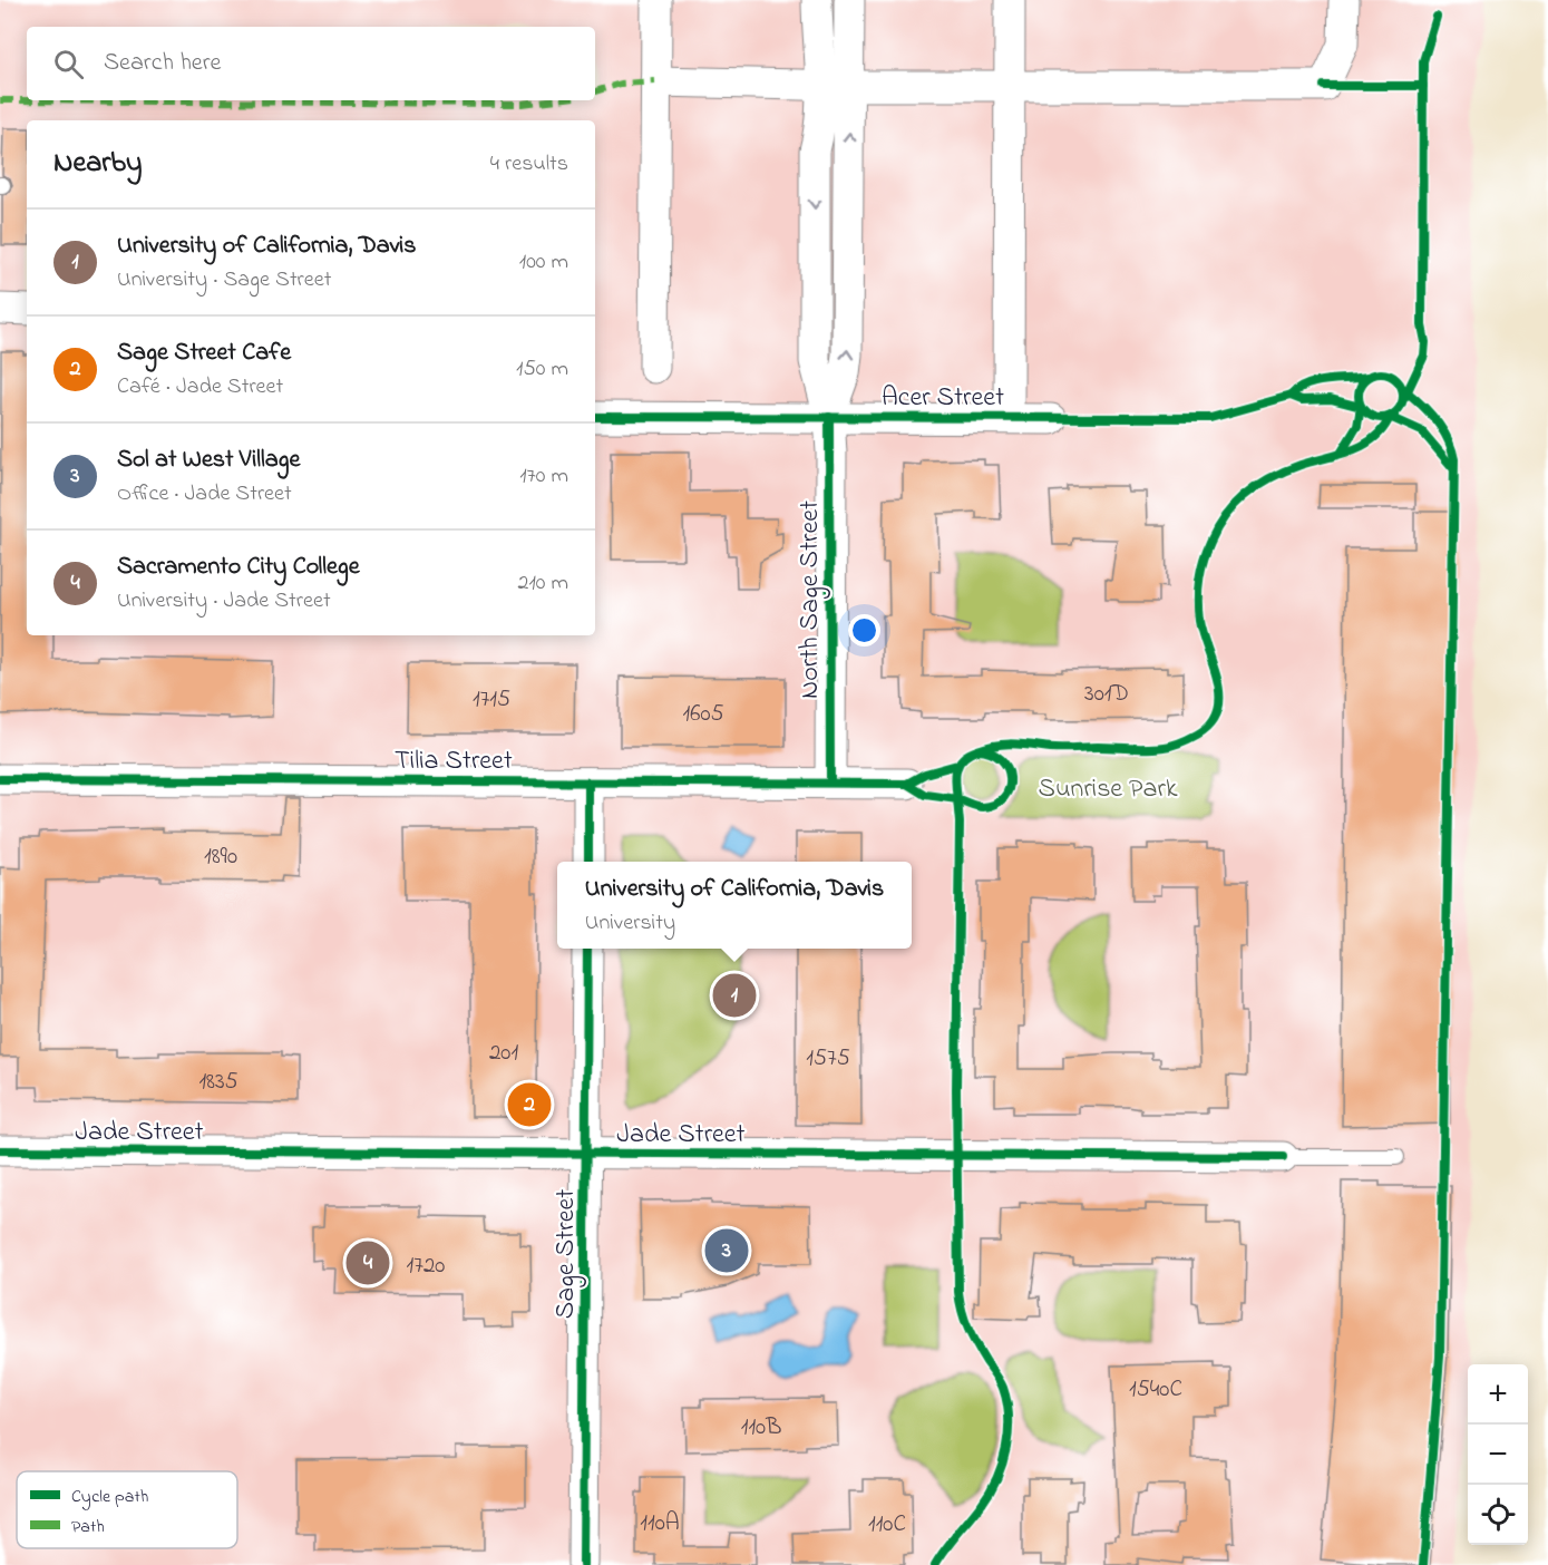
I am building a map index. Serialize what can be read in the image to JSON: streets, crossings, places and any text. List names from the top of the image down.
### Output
{
  "streets": {
    "street": [
      "Acer Street",
      "North Sage Street",
      "Tilia Street",
      "Jade Street",
      "Sage Street"
    ]
  },
  "crossings": [
    ["Acer Street", "North Sage Street"],
    ["North Sage Street", "Tilia Street"],
    ["Jade Street", "Sage Street"]
  ],
  "parks": ["Sunrise Park"],
  "house_numbers": [
    "301D",
    "1715",
    "1605",
    "1890",
    "201",
    "1575",
    "1835",
    "1720",
    "1540C",
    "110B",
    "110A",
    "110C"
  ],
  "legend": ["Cycle path", "Path"],
  "page": {
    "search": "Search here",
    "heading": ["Nearby", "4 results"],
    "list": [
      {
        "mark": "1",
        "name": "University of California, Davis",
        "note": "University · Sage Street",
        "value": "100 m"
      },
      {
        "mark": "2",
        "name": "Sage Street Cafe",
        "note": "Café · Jade Street",
        "value": "150 m"
      },
      {
        "mark": "3",
        "name": "Sol at West Village",
        "note": "Office · Jade Street",
        "value": "170 m"
      },
      {
        "mark": "4",
        "name": "Sacramento City College",
        "note": "University · Jade Street",
        "value": "210 m"
      }
    ],
    "popup": ["University of California, Davis", "University"],
    "pins": [
      "1",
      "2",
      "3",
      "4"
    ],
    "map_buttons": ["+", "−"]
  }
}
